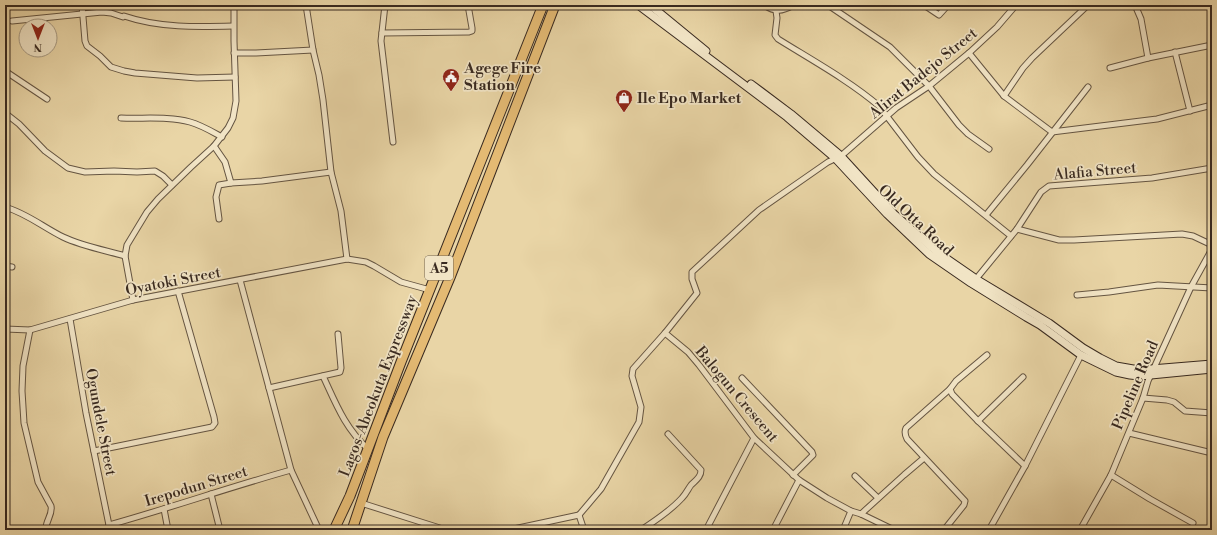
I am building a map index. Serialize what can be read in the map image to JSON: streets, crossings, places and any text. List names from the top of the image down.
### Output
{
  "streets": {
    "highway": ["A5", "Lagos-Abeokuta Expressway"],
    "main road": ["Old Otta Road"],
    "street": [
      "Alirat Badejo Street",
      "Alafia Street",
      "Oyatoki Street",
      "Pipeline Road",
      "Balogun Crescent",
      "Ogundele Street",
      "Irepodun Street"
    ]
  },
  "crossings": [
    ["Alirat Badejo Street", "Old Otta Road"],
    ["Alirat Badejo Street", "Balogun Crescent"],
    ["Alafia Street", "Old Otta Road"],
    ["Old Otta Road", "Pipeline Road"],
    ["Oyatoki Street", "Ogundele Street"],
    ["Ogundele Street", "Irepodun Street"]
  ],
  "places": {
    "public building": ["Agege Fire Station"],
    "shop": ["Ile Epo Market"]
  },
  "north": "bottom"
}
